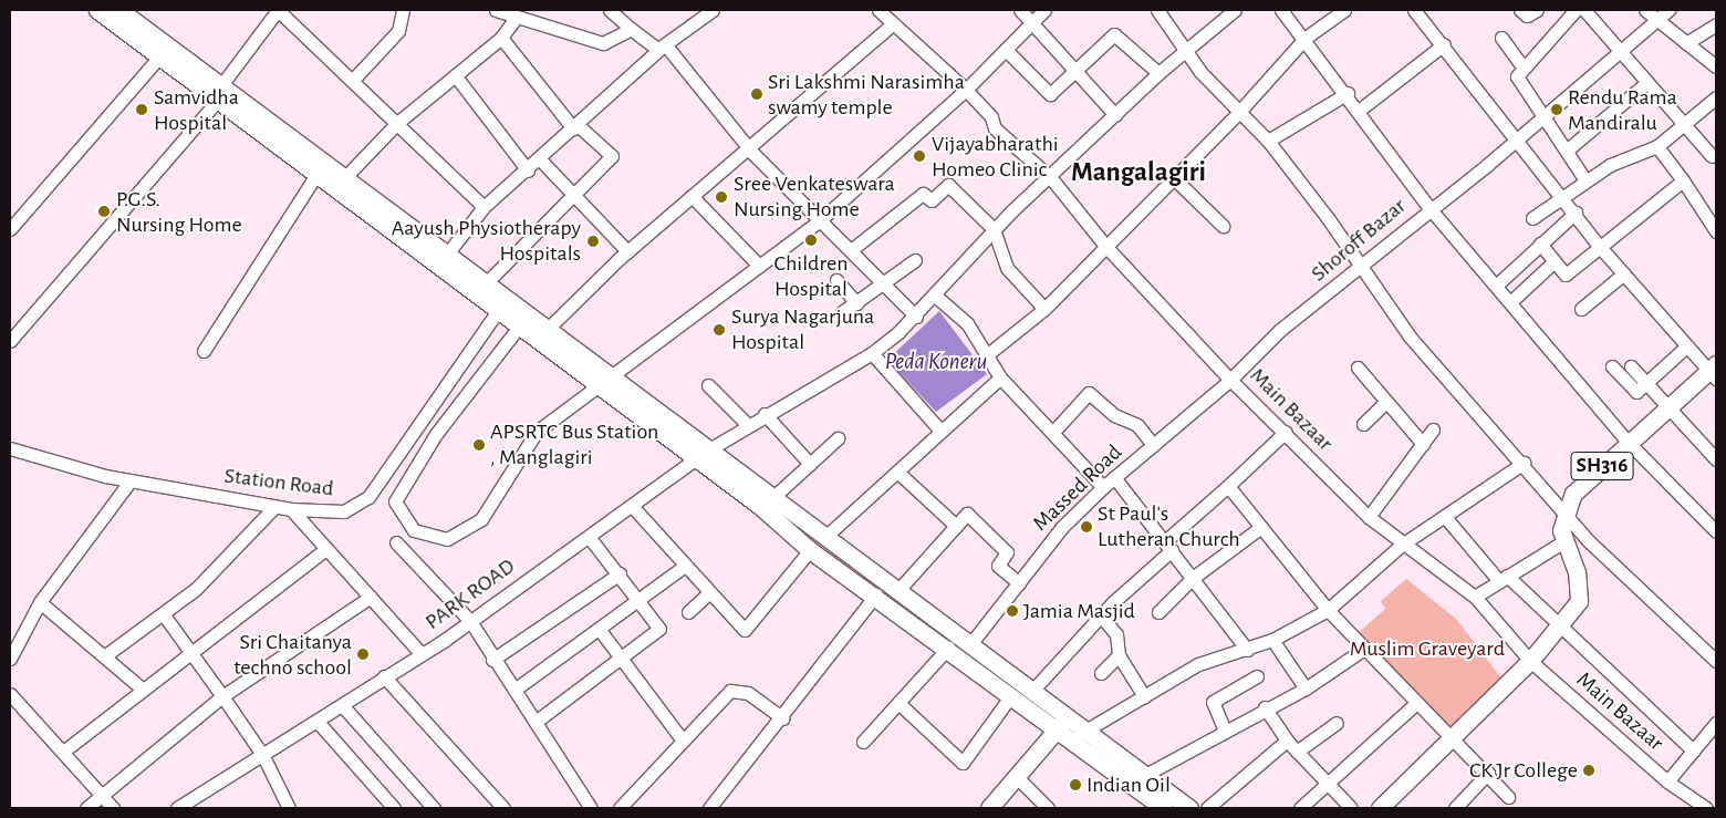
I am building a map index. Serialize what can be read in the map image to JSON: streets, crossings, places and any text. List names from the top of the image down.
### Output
{
  "streets": {
    "main road": ["SH316"],
    "street": [
      "Shoroff Bazar",
      "Main Bazaar",
      "Station Road",
      "Massed Road",
      "PARK ROAD"
    ]
  },
  "crossings": [
    ["Shoroff Bazar", "Main Bazaar"],
    ["Shoroff Bazar", "Massed Road"],
    ["Main Bazaar", "SH316"],
    ["Main Bazaar", "Massed Road"],
    ["Main Bazaar", "PARK ROAD"]
  ],
  "districts": ["Mangalagiri"],
  "water": ["Peda Koneru"],
  "parks": ["Muslim Graveyard"],
  "places": [
    "Sri Lakshmi Narasimha swamy temple",
    "Samvidha Hospital",
    "Rendu Rama Mandiralu",
    "Vijayabharathi Homeo Clinic",
    "Sree Venkateswara Nursing Home",
    "P.G.S. Nursing Home",
    "Children Hospital",
    "Aayush Physiotherapy Hospitals",
    "Surya Nagarjuna Hospital",
    "APSRTC Bus Station , Manglagiri",
    "St Paul's Lutheran Church",
    "Jamia Masjid",
    "Sri Chaitanya techno school",
    "CK Jr College",
    "Indian Oil"
  ]
}
